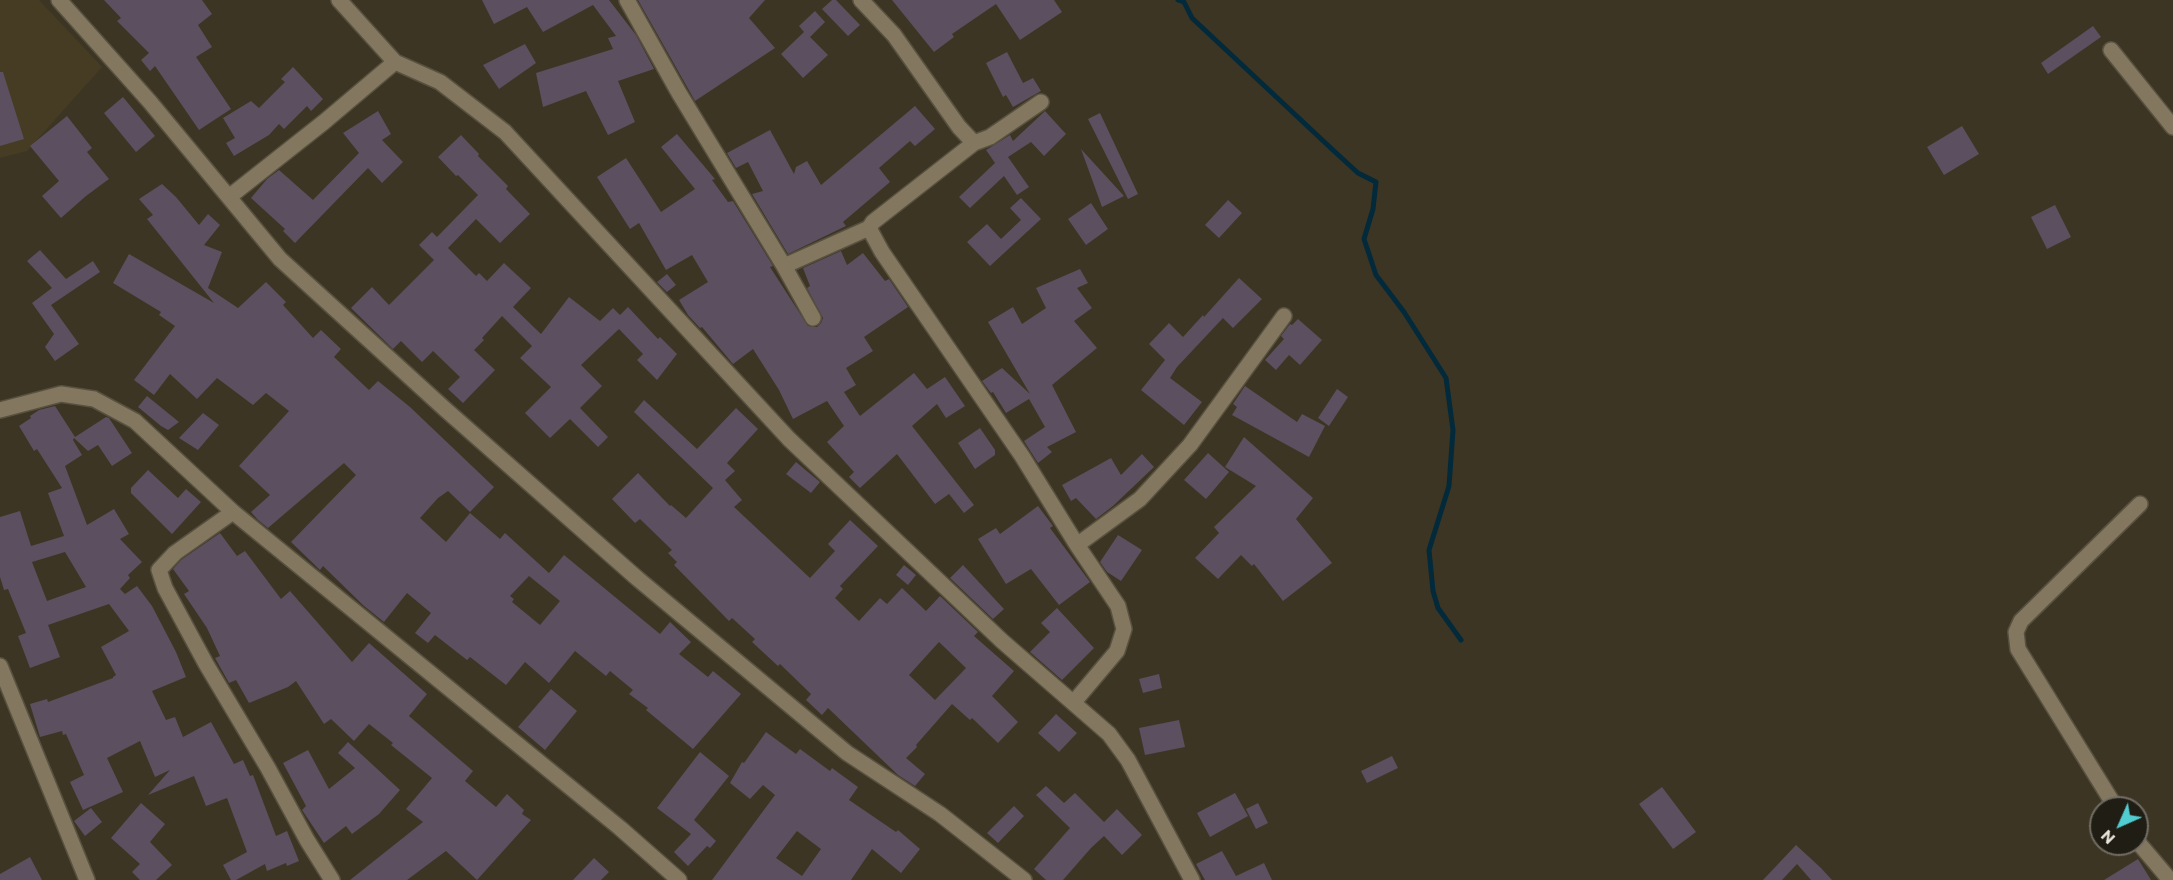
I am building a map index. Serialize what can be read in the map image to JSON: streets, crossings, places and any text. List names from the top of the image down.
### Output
{
  "north": "bottom left"
}
